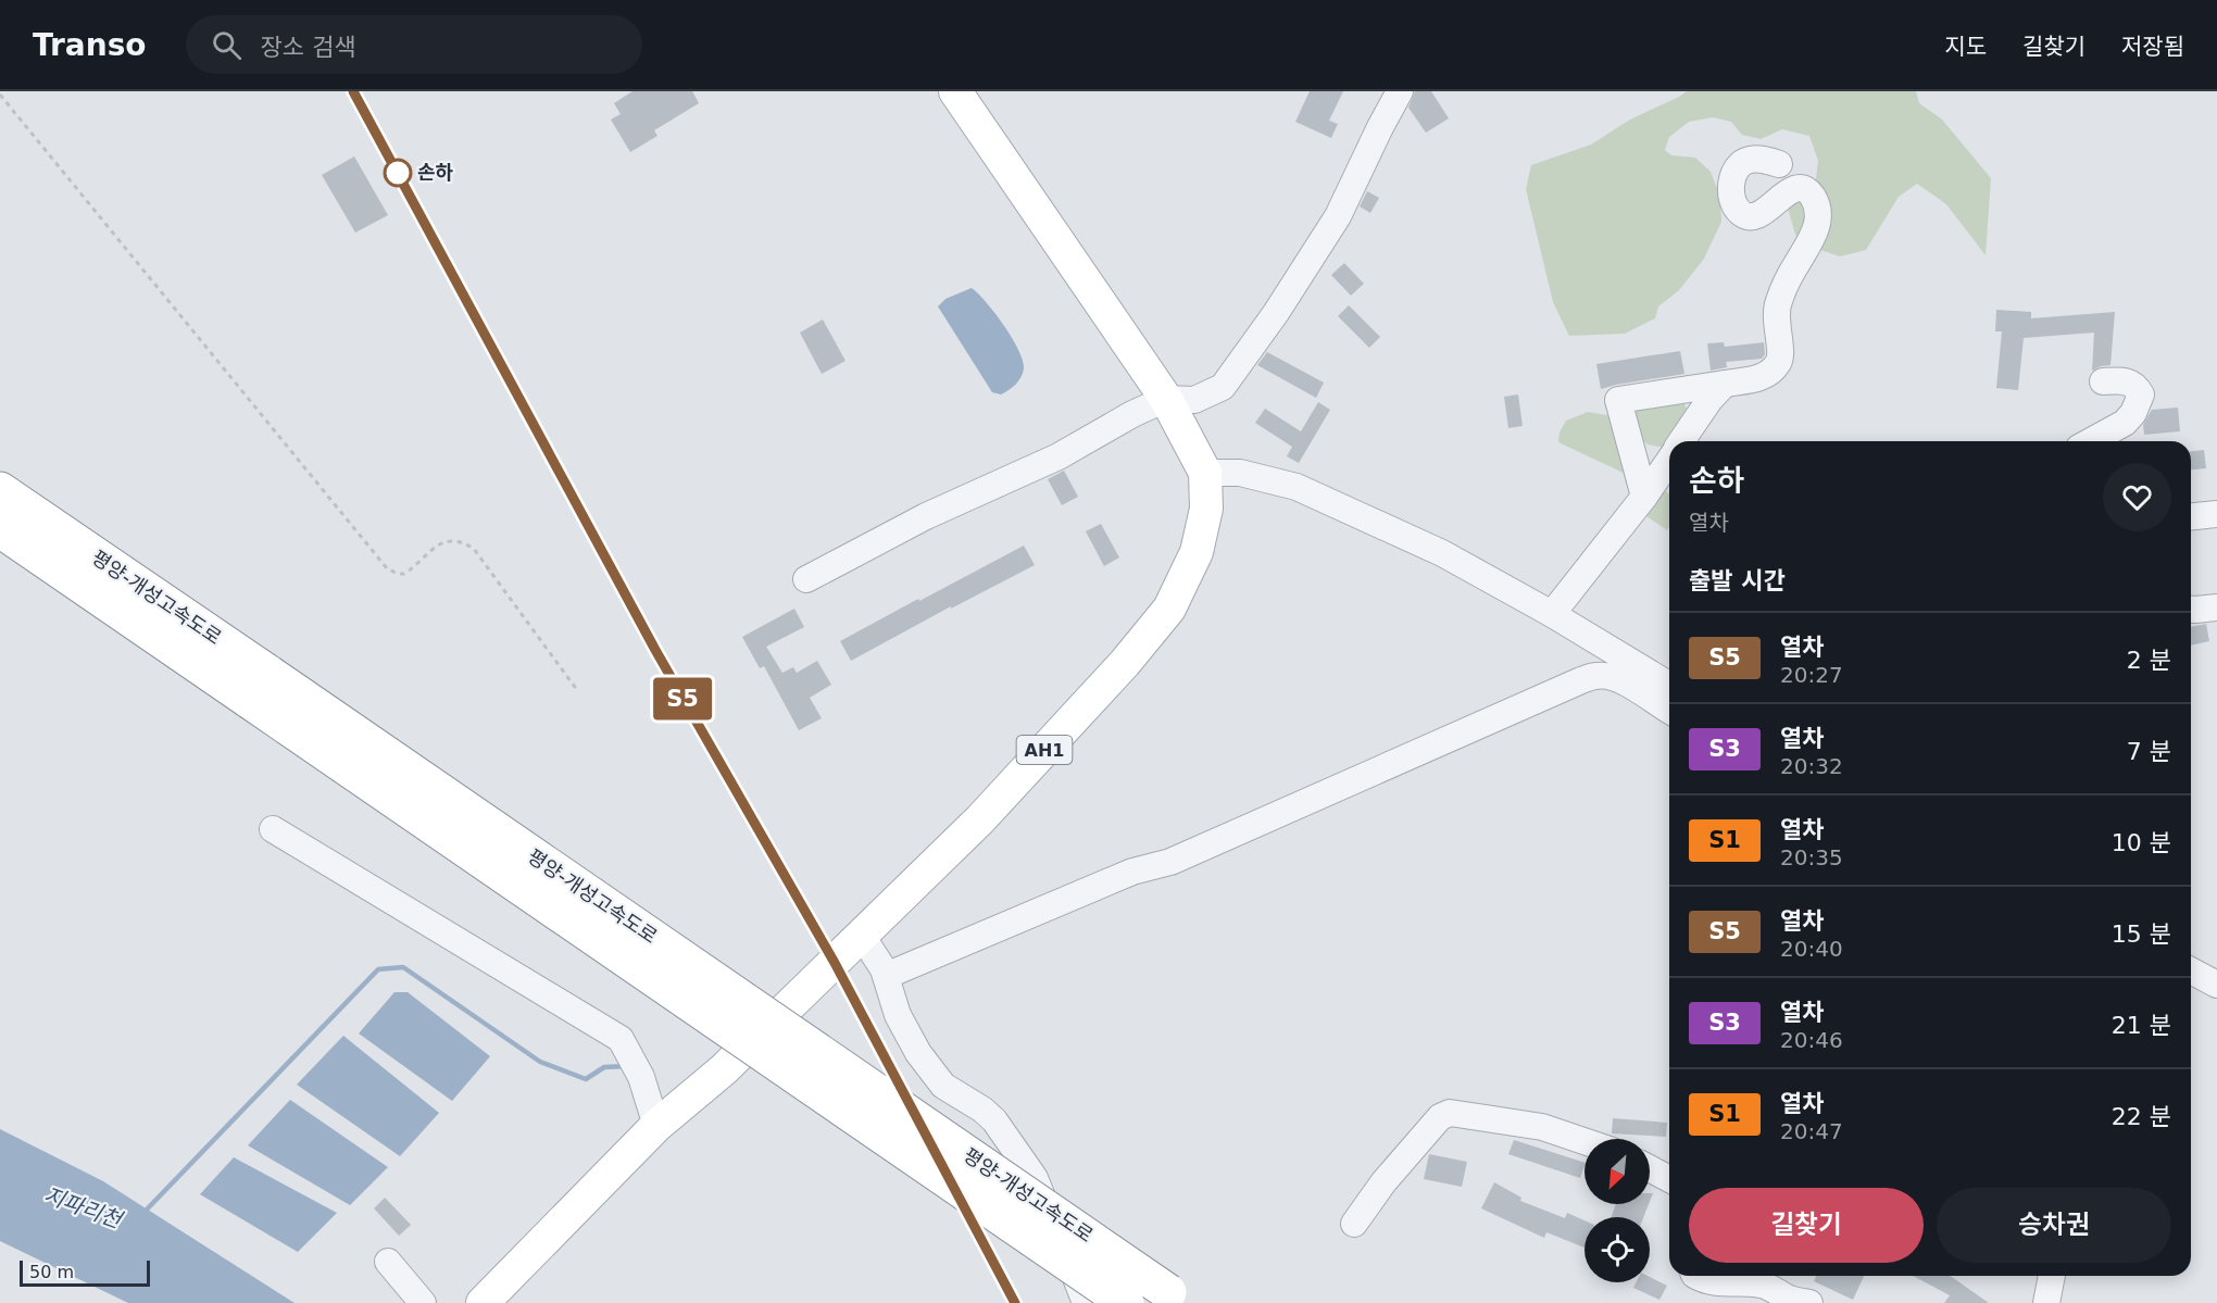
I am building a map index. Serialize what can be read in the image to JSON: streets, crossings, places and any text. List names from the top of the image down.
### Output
{
  "streets": {
    "highway": ["평양-개성고속도로"],
    "main road": ["AH1"]
  },
  "water": ["지파리천"],
  "places": ["손하"],
  "scale_bar": "50 m",
  "north": "bottom left",
  "page": {
    "header": "Transo",
    "search": "장소 검색",
    "nav": ["지도", "길찾기", "저장됨"],
    "on_map": "S5",
    "heading": [
      ["손하", "열차"],
      "출발 시간"
    ],
    "list": [
      {
        "mark": "S5",
        "name": "열차",
        "note": "20:27",
        "value": "2 분"
      },
      {
        "mark": "S3",
        "name": "열차",
        "note": "20:32",
        "value": "7 분"
      },
      {
        "mark": "S1",
        "name": "열차",
        "note": "20:35",
        "value": "10 분"
      },
      {
        "mark": "S5",
        "name": "열차",
        "note": "20:40",
        "value": "15 분"
      },
      {
        "mark": "S3",
        "name": "열차",
        "note": "20:46",
        "value": "21 분"
      },
      {
        "mark": "S1",
        "name": "열차",
        "note": "20:47",
        "value": "22 분"
      }
    ],
    "buttons": ["길찾기", "승차권"],
    "scale": "50 m"
  }
}
